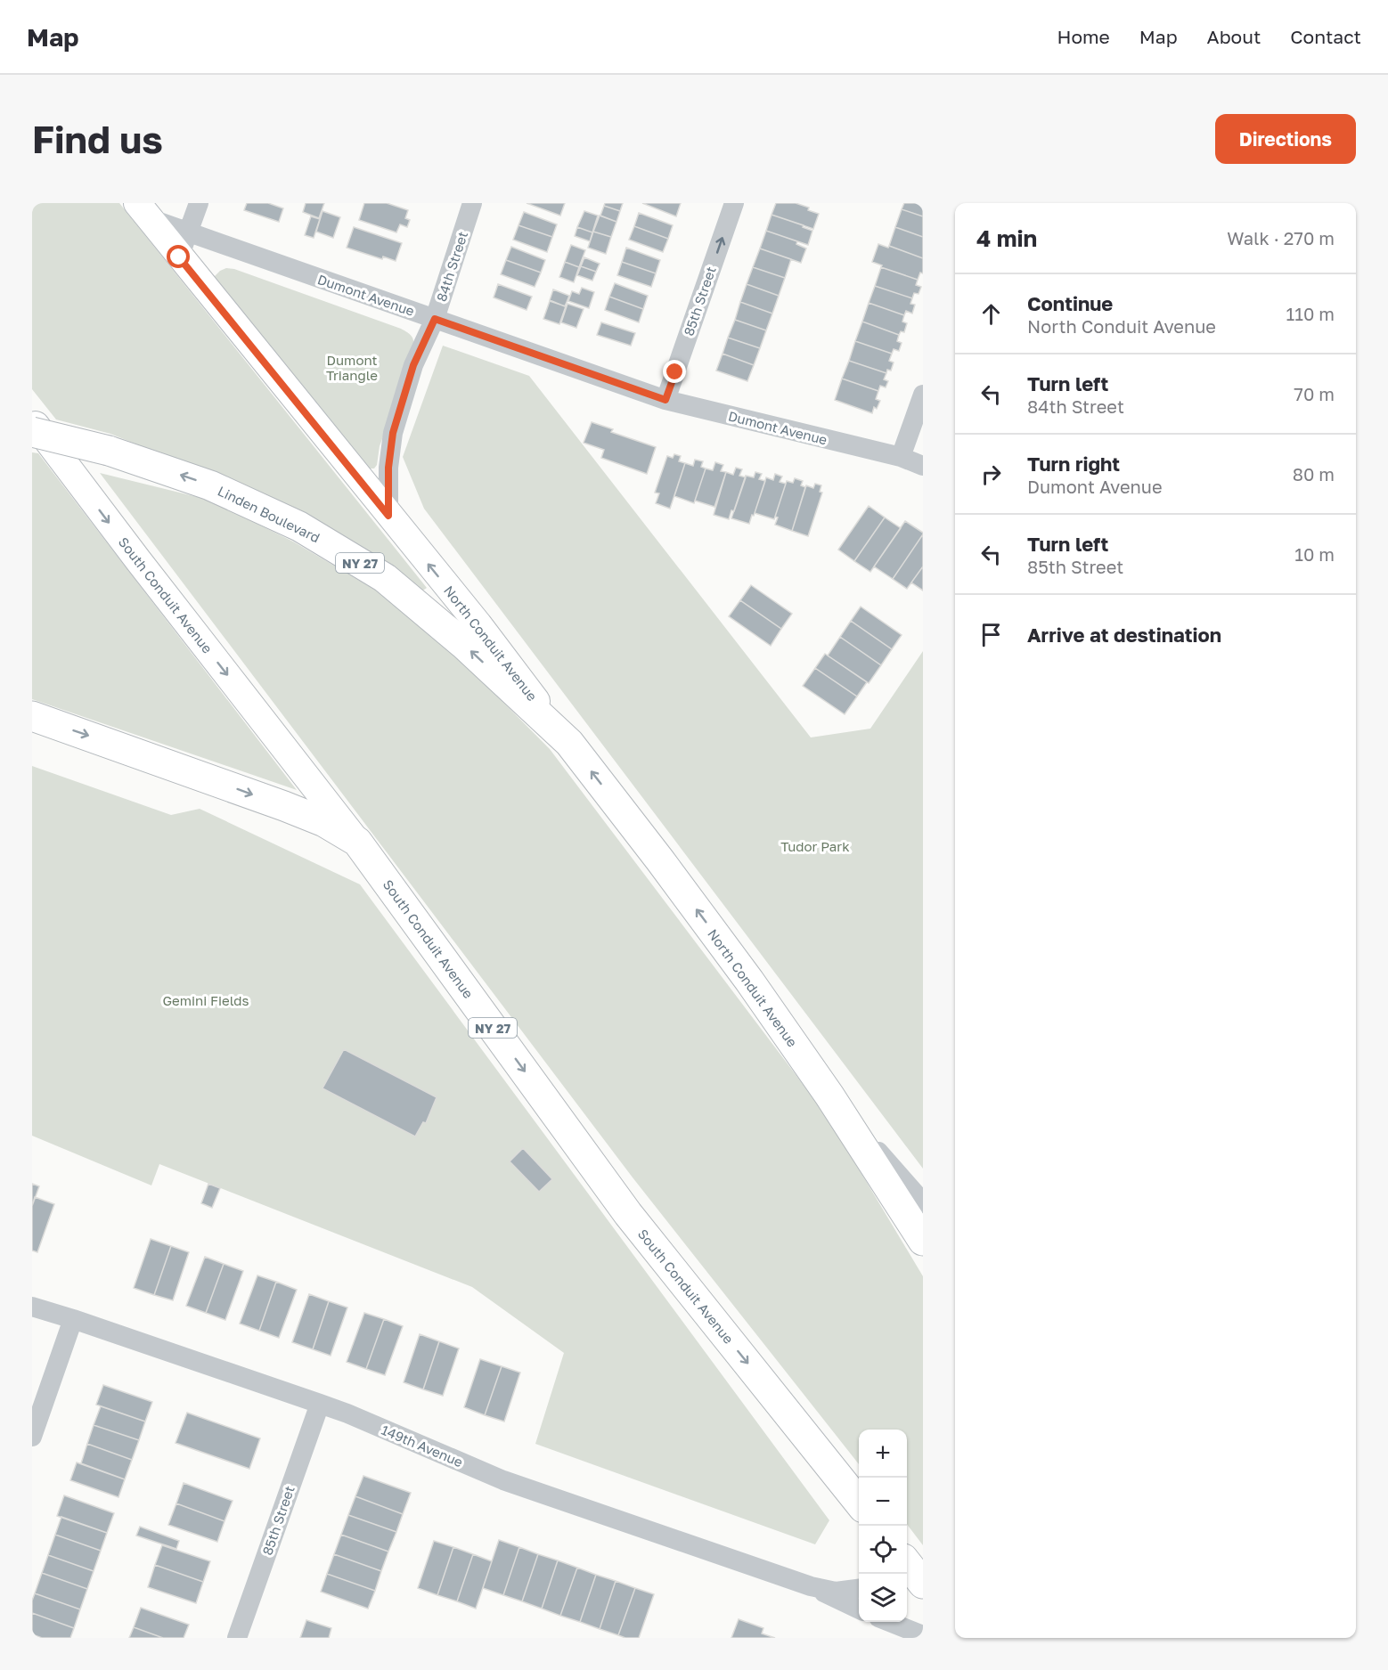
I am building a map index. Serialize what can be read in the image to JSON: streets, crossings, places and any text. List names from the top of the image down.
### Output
{
  "streets": {
    "highway": [
      "Linden Boulevard",
      "NY 27",
      "South Conduit Avenue",
      "North Conduit Avenue"
    ],
    "street": [
      "84th Street",
      "Dumont Avenue",
      "85th Street",
      "149th Avenue"
    ]
  },
  "crossings": [
    ["84th Street", "Dumont Avenue"],
    ["84th Street", "North Conduit Avenue"],
    ["Dumont Avenue", "85th Street"],
    ["Dumont Avenue", "North Conduit Avenue"],
    ["85th Street", "149th Avenue"],
    ["Linden Boulevard", "North Conduit Avenue"],
    ["NY 27", "South Conduit Avenue"]
  ],
  "one_way": [
    "85th Street",
    "Linden Boulevard",
    "South Conduit Avenue",
    "North Conduit Avenue"
  ],
  "parks": ["Dumont Triangle", "Tudor Park", "Gemini Fields"],
  "page": {
    "header": "Map",
    "nav": [
      "Home",
      "Map",
      "About",
      "Contact"
    ],
    "buttons": "Directions",
    "title": "Find us",
    "heading": ["4 min", "Walk · 270 m"],
    "list": [
      ["Continue", "North Conduit Avenue", "110 m"],
      ["Turn left", "84th Street", "70 m"],
      ["Turn right", "Dumont Avenue", "80 m"],
      ["Turn left", "85th Street", "10 m"],
      "Arrive at destination"
    ],
    "map_buttons": ["+", "−"]
  }
}
